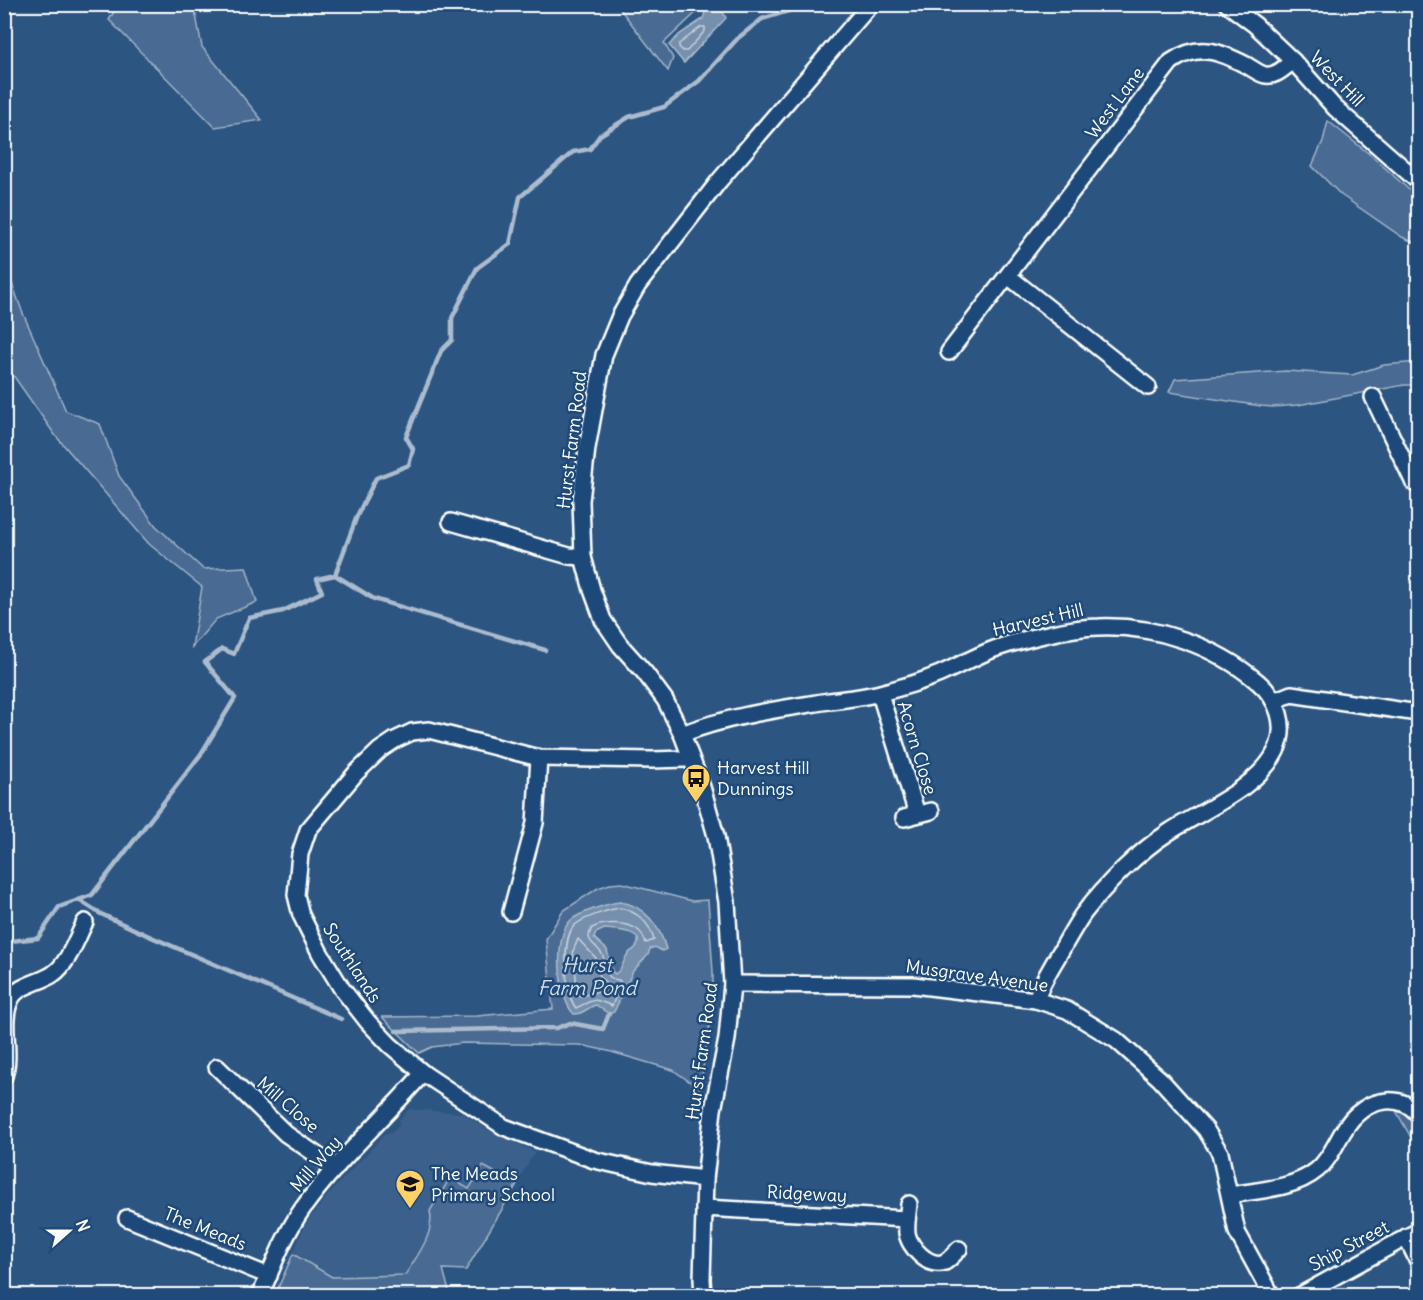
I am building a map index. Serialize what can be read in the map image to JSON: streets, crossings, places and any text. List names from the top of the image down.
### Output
{
  "streets": {
    "street": [
      "West Hill",
      "West Lane",
      "Hurst Farm Road",
      "Harvest Hill",
      "Acorn Close",
      "Southlands",
      "Musgrave Avenue",
      "Mill Close",
      "Mill Way",
      "Ridgeway",
      "The Meads",
      "Ship Street"
    ]
  },
  "crossings": [
    ["West Hill", "West Lane"],
    ["Hurst Farm Road", "Harvest Hill"],
    ["Hurst Farm Road", "Southlands"],
    ["Hurst Farm Road", "Musgrave Avenue"],
    ["Hurst Farm Road", "Ridgeway"],
    ["Harvest Hill", "Acorn Close"],
    ["Harvest Hill", "Musgrave Avenue"],
    ["Southlands", "Mill Way"],
    ["Mill Close", "Mill Way"],
    ["Mill Way", "The Meads"]
  ],
  "water": ["Hurst Farm Pond"],
  "places": {
    "bus stop": ["Harvest Hill Dunnings"],
    "school or university": ["The Meads Primary School"]
  },
  "north": "right"
}
